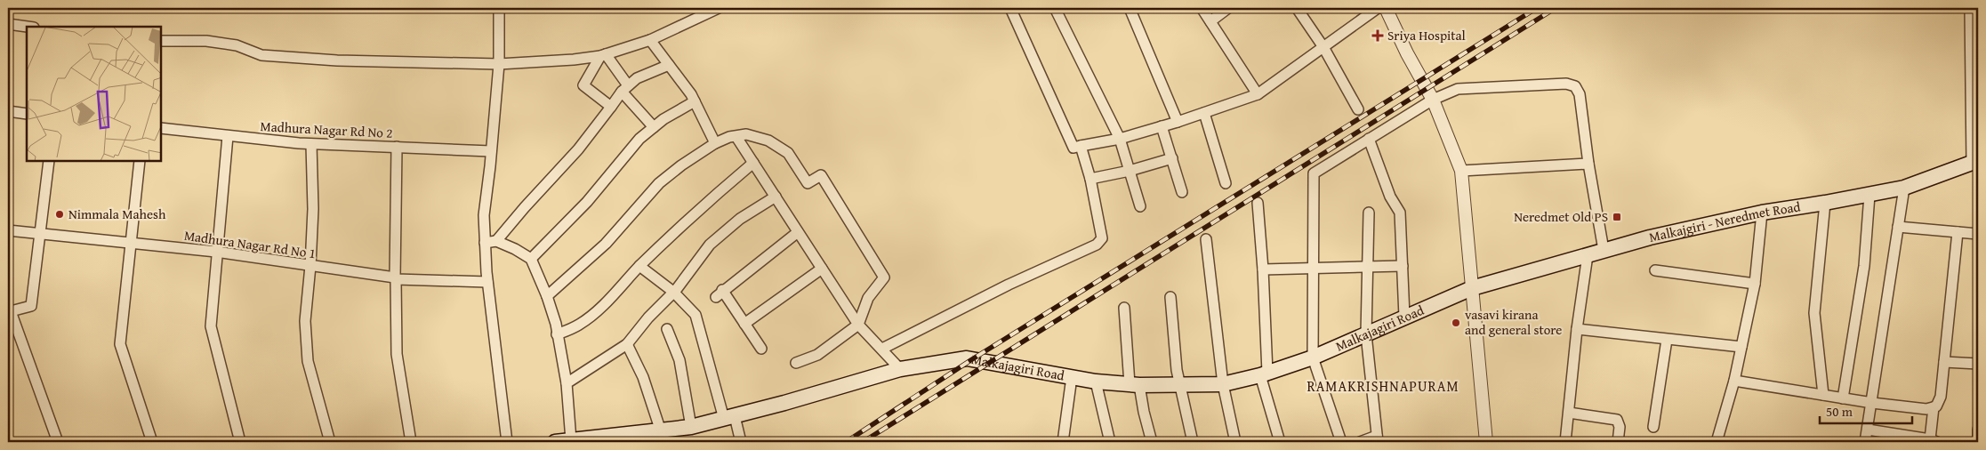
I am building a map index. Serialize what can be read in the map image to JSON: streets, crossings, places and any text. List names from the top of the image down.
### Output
{
  "streets": {
    "main road": ["Malkajgiri - Neredmet Road", "Malkajagiri Road"],
    "street": ["Madhura Nagar Rd No 2", "Madhura Nagar Rd No 1"]
  },
  "crossings": [
    ["Malkajgiri - Neredmet Road", "Malkajagiri Road"]
  ],
  "districts": ["RAMAKRISHNAPURAM"],
  "places": {
    "health": ["Sriya Hospital"],
    "other": ["Nimmala Mahesh", "vasavi kirana and general store"],
    "transit": ["Neredmet Old PS"]
  },
  "scale_bar": "50 m"
}
